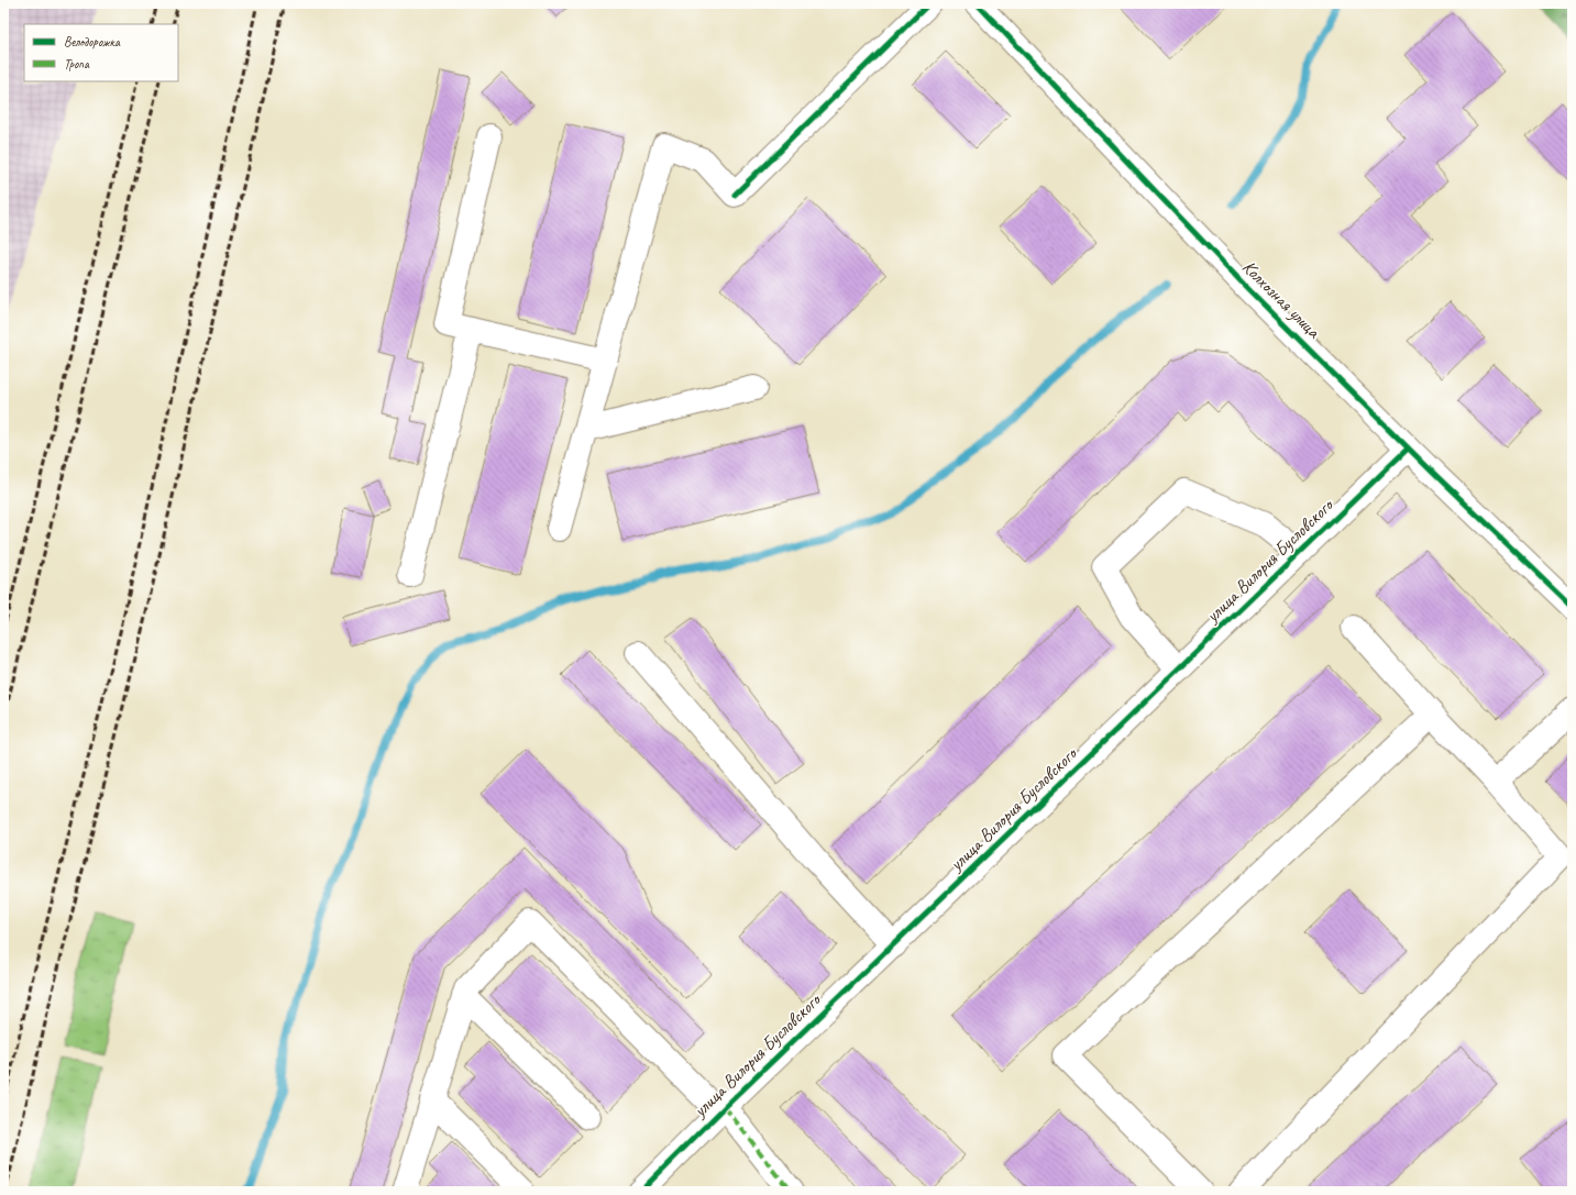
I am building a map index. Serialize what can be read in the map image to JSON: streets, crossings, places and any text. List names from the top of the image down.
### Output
{
  "streets": {
    "street": ["Колхозная улица", "улица Вилория Бусловского"]
  },
  "crossings": [
    ["Колхозная улица", "улица Вилория Бусловского"]
  ],
  "legend": ["Велодорожка", "Тропа"]
}
